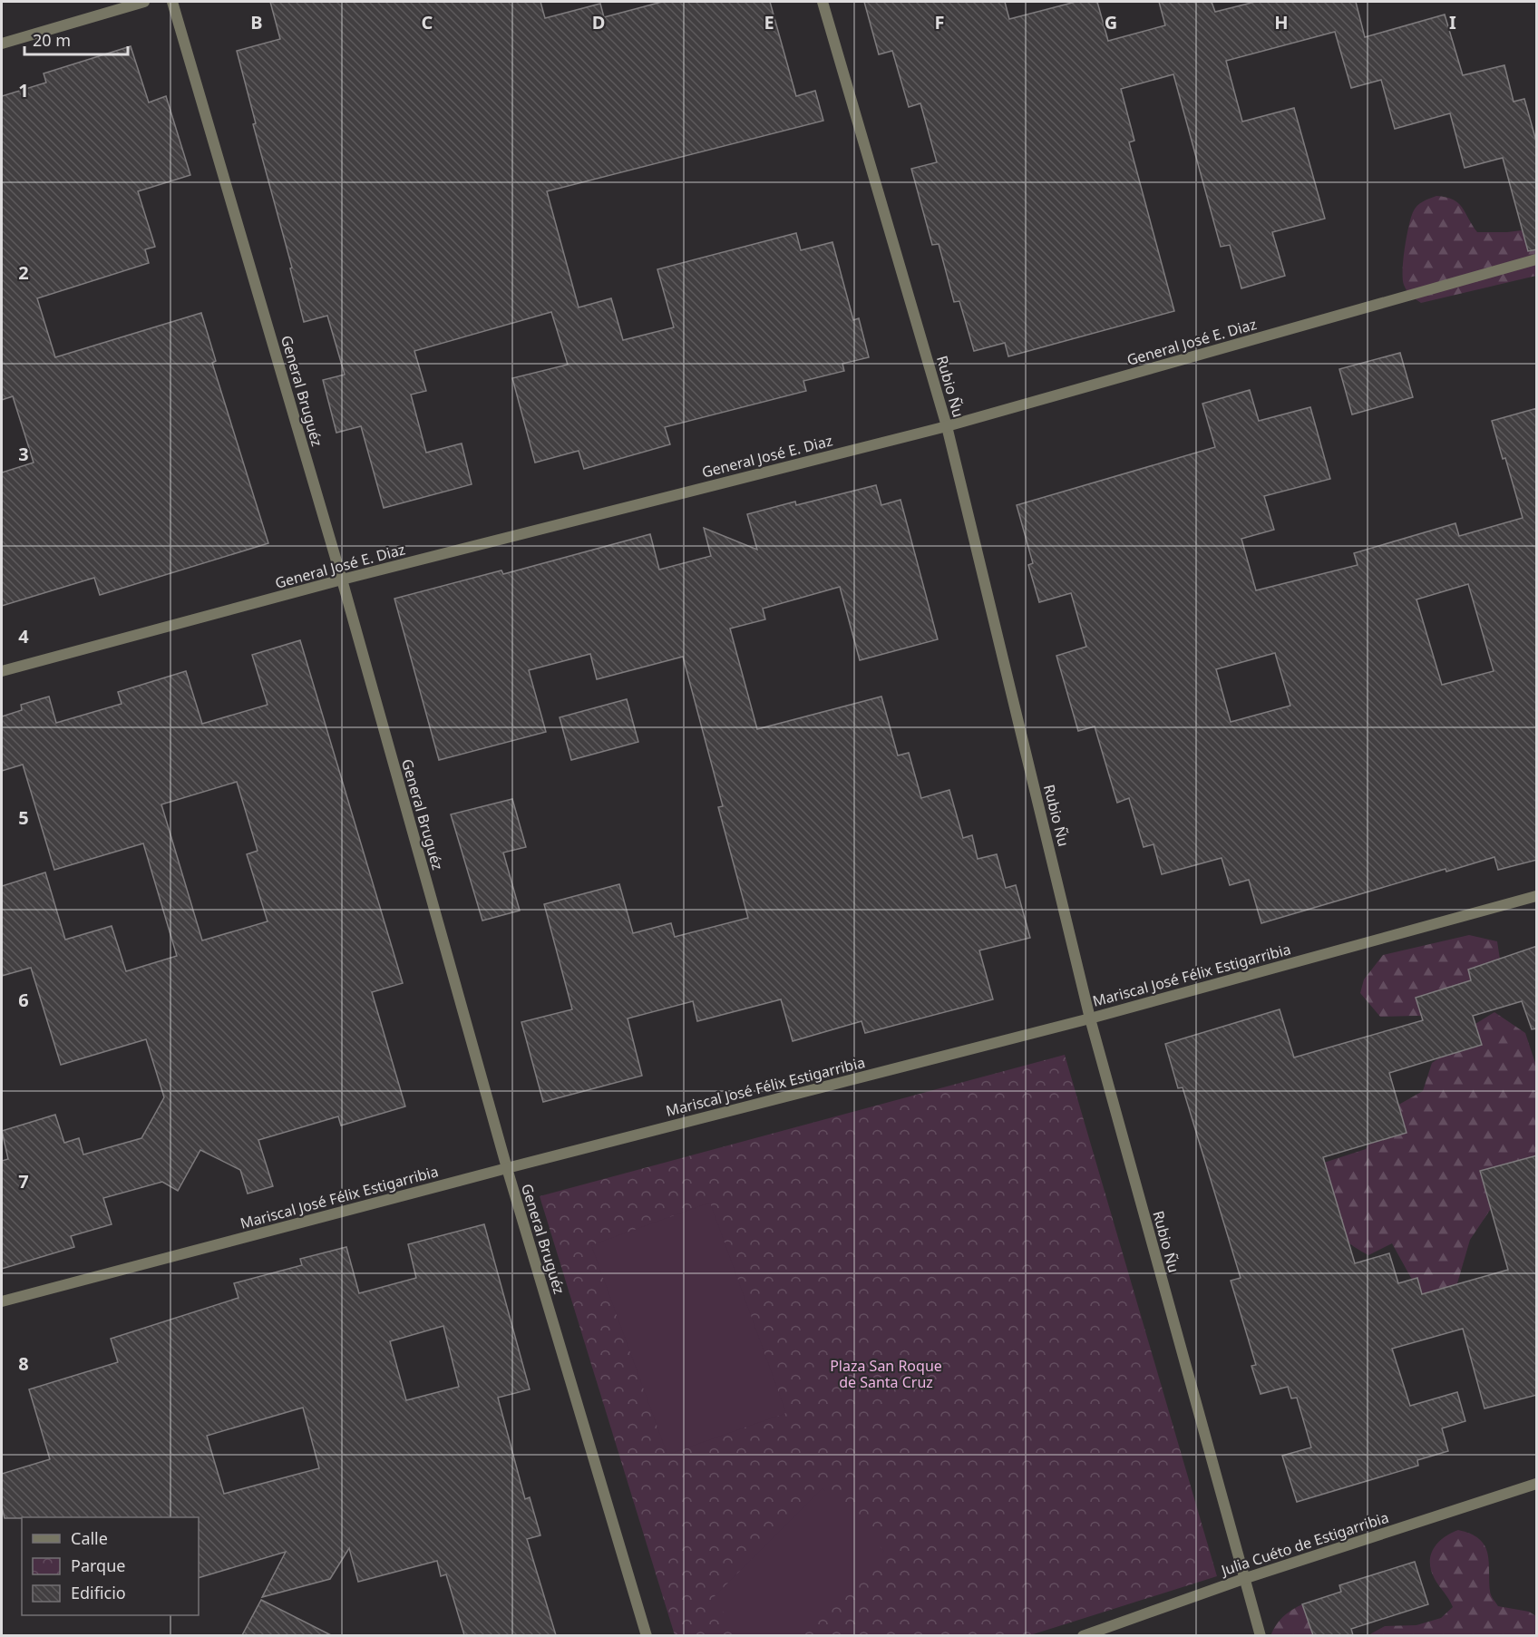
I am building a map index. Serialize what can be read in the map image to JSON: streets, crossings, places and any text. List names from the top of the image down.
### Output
{
  "streets": {
    "street": [
      "General José E. Diaz",
      "Rubio Ñu",
      "General Bruguéz",
      "Mariscal José Félix Estigarribia",
      "Julia Cuéto de Estigarribia"
    ]
  },
  "crossings": [
    ["General José E. Diaz", "Rubio Ñu"],
    ["General José E. Diaz", "General Bruguéz"],
    ["Rubio Ñu", "Mariscal José Félix Estigarribia"],
    ["Rubio Ñu", "Julia Cuéto de Estigarribia"],
    ["General Bruguéz", "Mariscal José Félix Estigarribia"]
  ],
  "parks": ["Plaza San Roque de Santa Cruz"],
  "legend": ["Calle", "Parque", "Edificio"],
  "scale_bar": "20 m",
  "grid": {
    "columns": [
      "B",
      "C",
      "D",
      "E",
      "F",
      "G",
      "H",
      "I"
    ],
    "rows": [
      "1",
      "2",
      "3",
      "4",
      "5",
      "6",
      "7",
      "8"
    ]
  }
}
